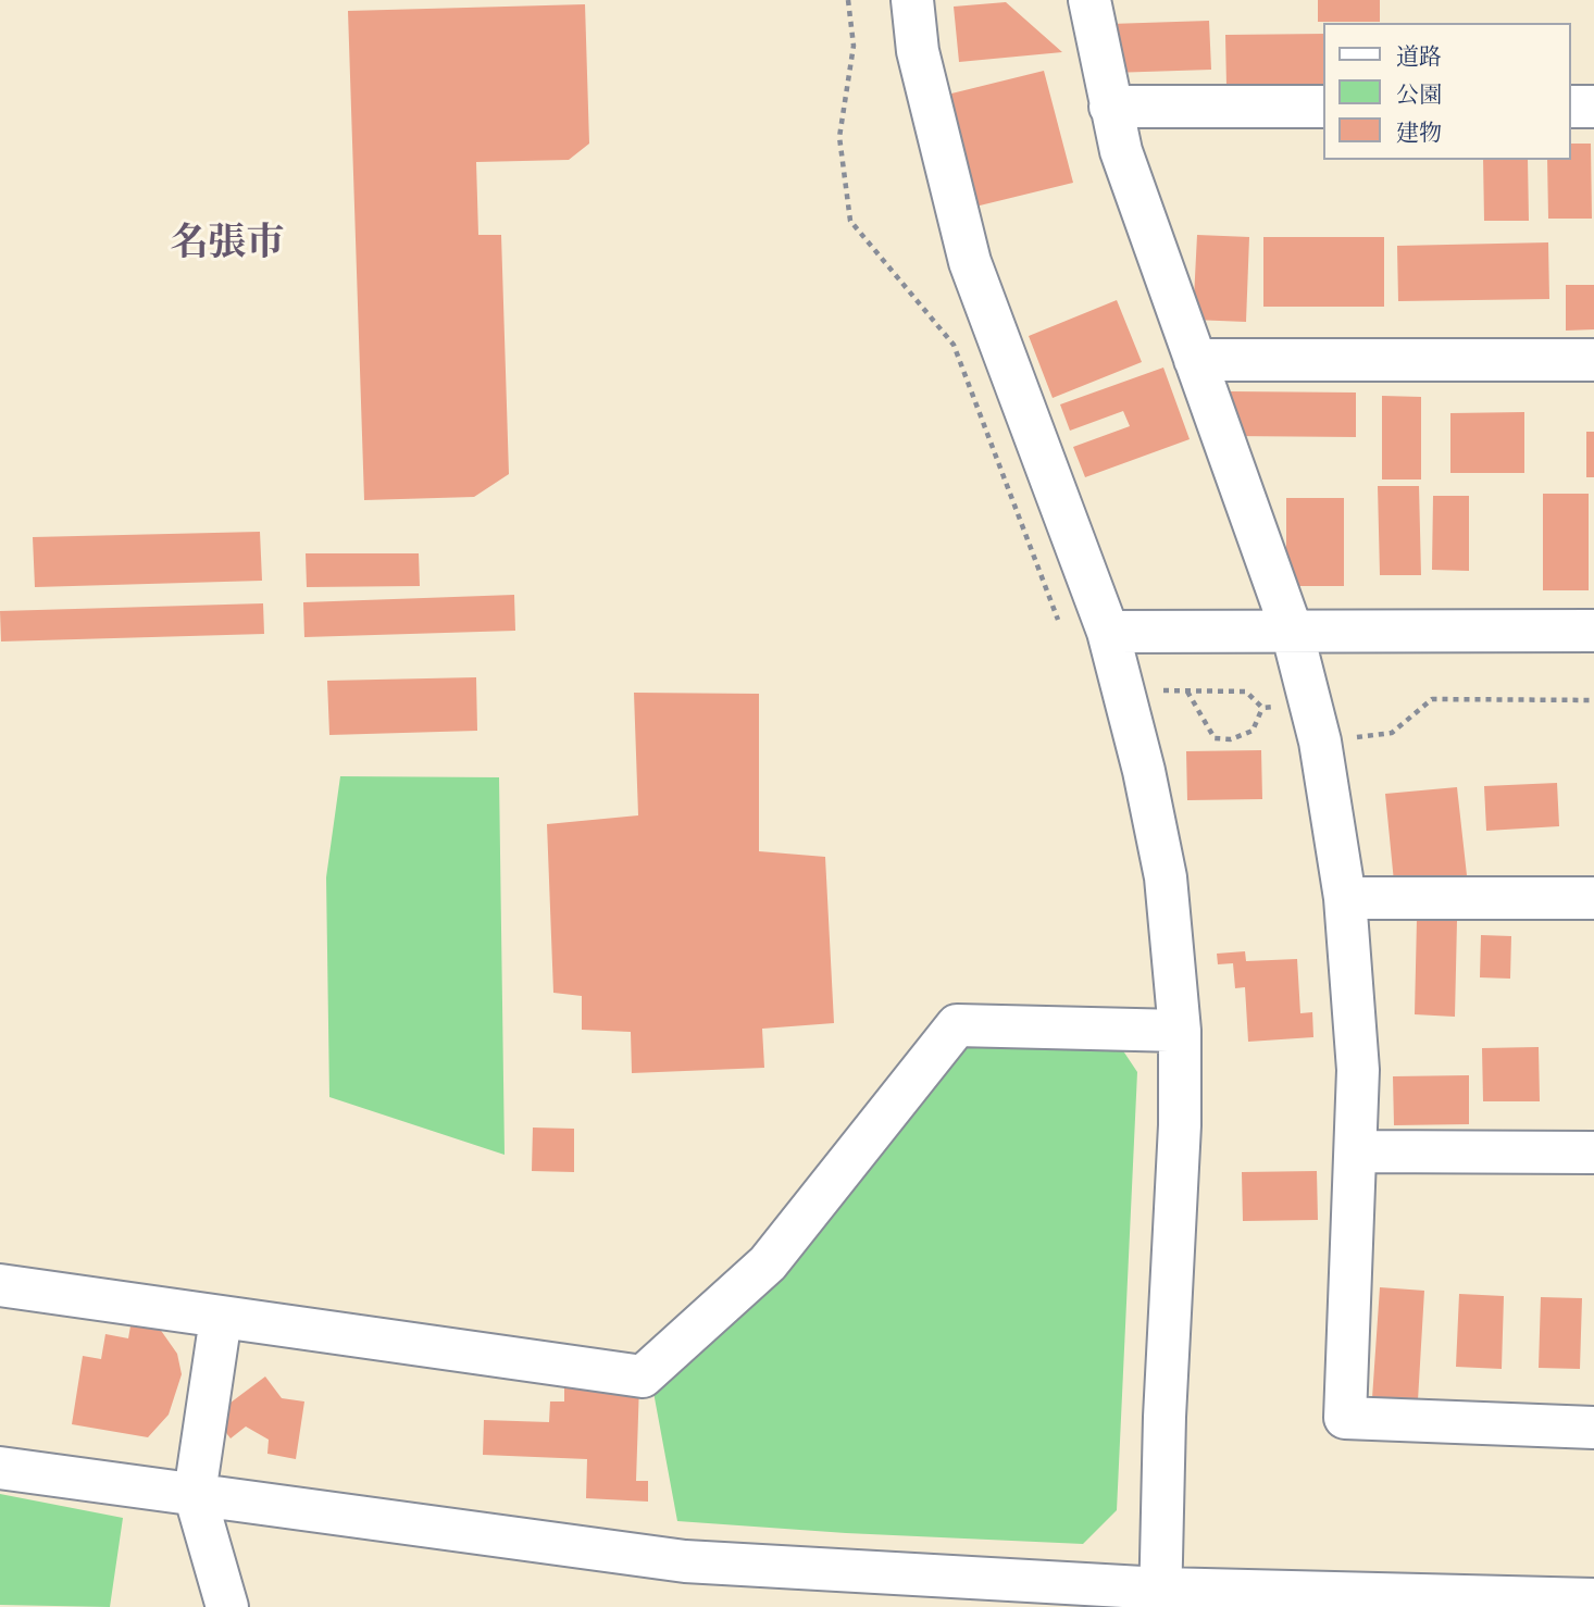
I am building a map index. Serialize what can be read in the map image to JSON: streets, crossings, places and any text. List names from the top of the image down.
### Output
{
  "districts": ["名張市"],
  "legend": ["道路", "公園", "建物"]
}
